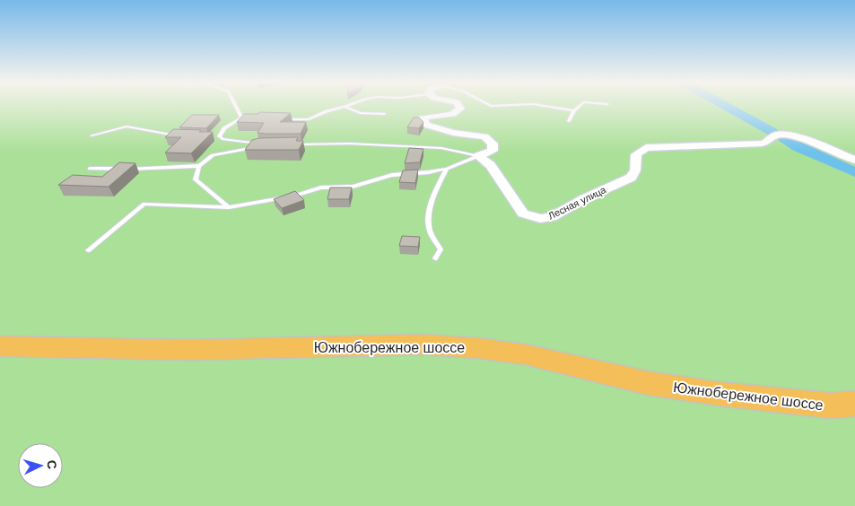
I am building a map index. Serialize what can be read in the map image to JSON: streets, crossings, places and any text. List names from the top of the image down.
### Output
{
  "streets": {
    "highway": ["Южнобережное шоссе"],
    "street": ["Лесная улица"]
  },
  "north": "right"
}
